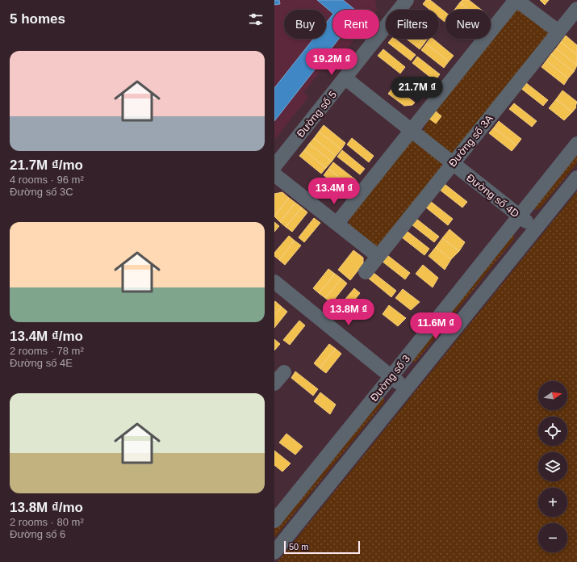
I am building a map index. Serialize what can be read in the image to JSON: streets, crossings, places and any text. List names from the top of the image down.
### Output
{
  "streets": {
    "street": [
      "Đường số 5",
      "Đường số 3A",
      "Đường số 4D",
      "Đường số 3"
    ]
  },
  "crossings": [
    ["Đường số 5", "Đường số 4D"],
    ["Đường số 3A", "Đường số 4D"],
    ["Đường số 4D", "Đường số 3"]
  ],
  "scale_bar": "50 m",
  "north": "right",
  "page": {
    "heading": "5 homes",
    "chip": [
      "Buy",
      "Rent",
      "Filters",
      "New"
    ],
    "list": [
      {
        "name": "21.7M ₫/mo",
        "note": "4 rooms · 96 m² · Đường số 3C"
      },
      {
        "name": "13.4M ₫/mo",
        "note": "2 rooms · 78 m² · Đường số 4E"
      },
      {
        "name": "13.8M ₫/mo",
        "note": "2 rooms · 80 m² · Đường số 6"
      }
    ],
    "price": [
      "19.2M ₫",
      "21.7M ₫",
      "13.4M ₫",
      "13.8M ₫",
      "11.6M ₫"
    ],
    "map_buttons": ["+", "−"],
    "scale": "50 m"
  }
}
